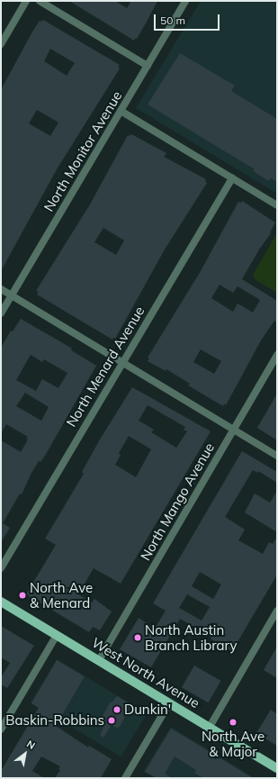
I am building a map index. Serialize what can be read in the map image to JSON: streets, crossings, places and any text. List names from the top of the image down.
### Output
{
  "streets": {
    "main road": ["West North Avenue"],
    "street": ["North Monitor Avenue", "North Menard Avenue", "North Mango Avenue"]
  },
  "crossings": [
    ["North Mango Avenue", "West North Avenue"]
  ],
  "places": [
    "North Ave & Menard",
    "North Austin Branch Library",
    "Dunkin'",
    "Baskin-Robbins",
    "North Ave & Major"
  ],
  "scale_bar": "50 m",
  "north": "top right"
}
